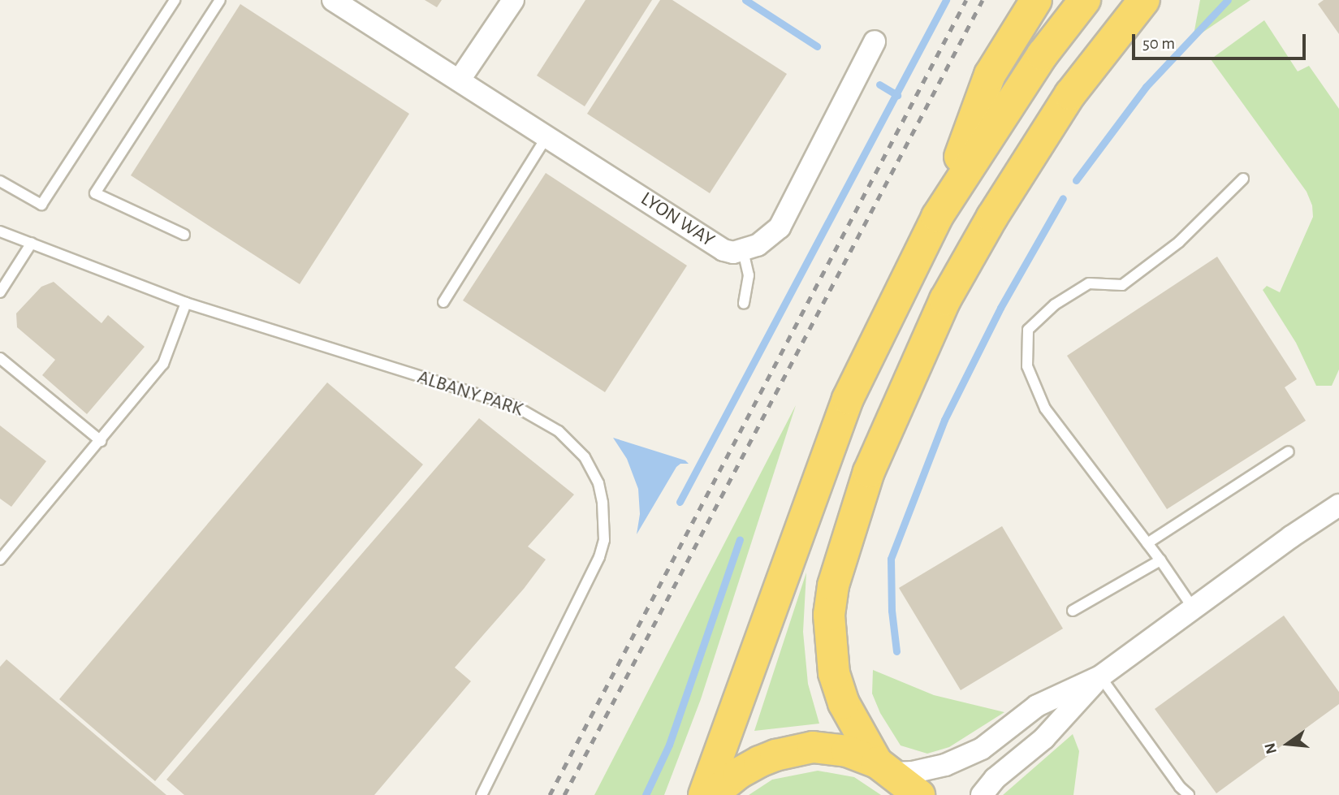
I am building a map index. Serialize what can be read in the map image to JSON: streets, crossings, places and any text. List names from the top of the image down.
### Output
{
  "streets": {
    "street": ["LYON WAY"],
    "lane": ["ALBANY PARK"]
  },
  "scale_bar": "50 m",
  "north": "left"
}
